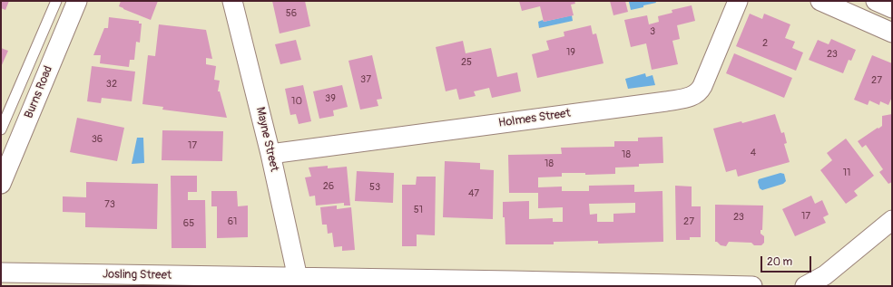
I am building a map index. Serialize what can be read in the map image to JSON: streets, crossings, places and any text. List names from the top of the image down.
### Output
{
  "streets": {
    "street": [
      "Burns Road",
      "Holmes Street",
      "Mayne Street",
      "Josling Street"
    ]
  },
  "crossings": [
    ["Holmes Street", "Mayne Street"],
    ["Mayne Street", "Josling Street"]
  ],
  "house_numbers": [
    "56",
    "3",
    "2",
    "19",
    "23",
    "25",
    "37",
    "27",
    "32",
    "39",
    "10",
    "36",
    "17",
    "4",
    "18",
    "18",
    "11",
    "26",
    "53",
    "47",
    "73",
    "51",
    "17",
    "23",
    "61",
    "27",
    "65"
  ],
  "scale_bar": "20 m"
}
